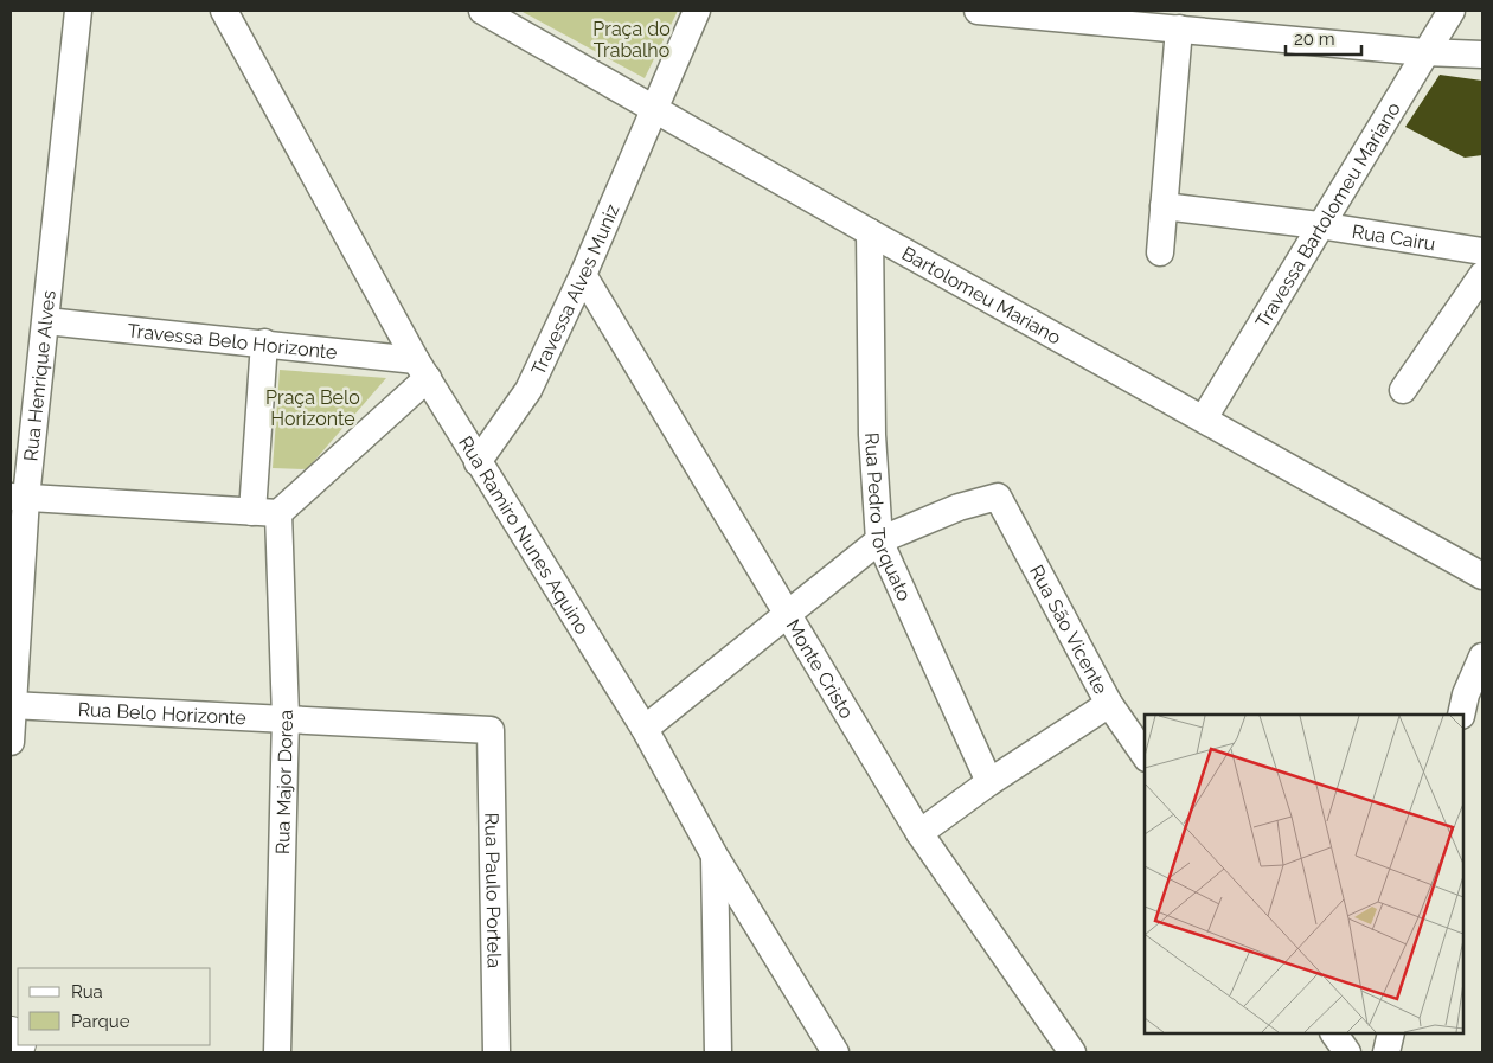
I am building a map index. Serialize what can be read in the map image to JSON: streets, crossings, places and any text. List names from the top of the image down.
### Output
{
  "streets": {
    "street": [
      "Travessa Bartolomeu Mariano",
      "Rua Cairu",
      "Travessa Alves Muniz",
      "Bartolomeu Mariano",
      "Travessa Belo Horizonte",
      "Rua Henrique Alves",
      "Rua Pedro Torquato",
      "Rua Ramiro Nunes Aquino",
      "Rua São Vicente",
      "Monte Cristo",
      "Rua Belo Horizonte",
      "Rua Major Dorea",
      "Rua Paulo Portela"
    ]
  },
  "crossings": [
    ["Travessa Bartolomeu Mariano", "Rua Cairu"],
    ["Travessa Bartolomeu Mariano", "Bartolomeu Mariano"],
    ["Travessa Alves Muniz", "Bartolomeu Mariano"],
    ["Travessa Alves Muniz", "Rua Ramiro Nunes Aquino"],
    ["Travessa Alves Muniz", "Monte Cristo"],
    ["Bartolomeu Mariano", "Rua Pedro Torquato"],
    ["Travessa Belo Horizonte", "Rua Henrique Alves"],
    ["Travessa Belo Horizonte", "Rua Ramiro Nunes Aquino"],
    ["Rua Henrique Alves", "Rua Belo Horizonte"],
    ["Rua Pedro Torquato", "Rua São Vicente"],
    ["Rua Belo Horizonte", "Rua Major Dorea"],
    ["Rua Belo Horizonte", "Rua Paulo Portela"]
  ],
  "parks": ["Praça do Trabalho", "Praça Belo Horizonte"],
  "legend": ["Rua", "Parque"],
  "scale_bar": "20 m"
}
